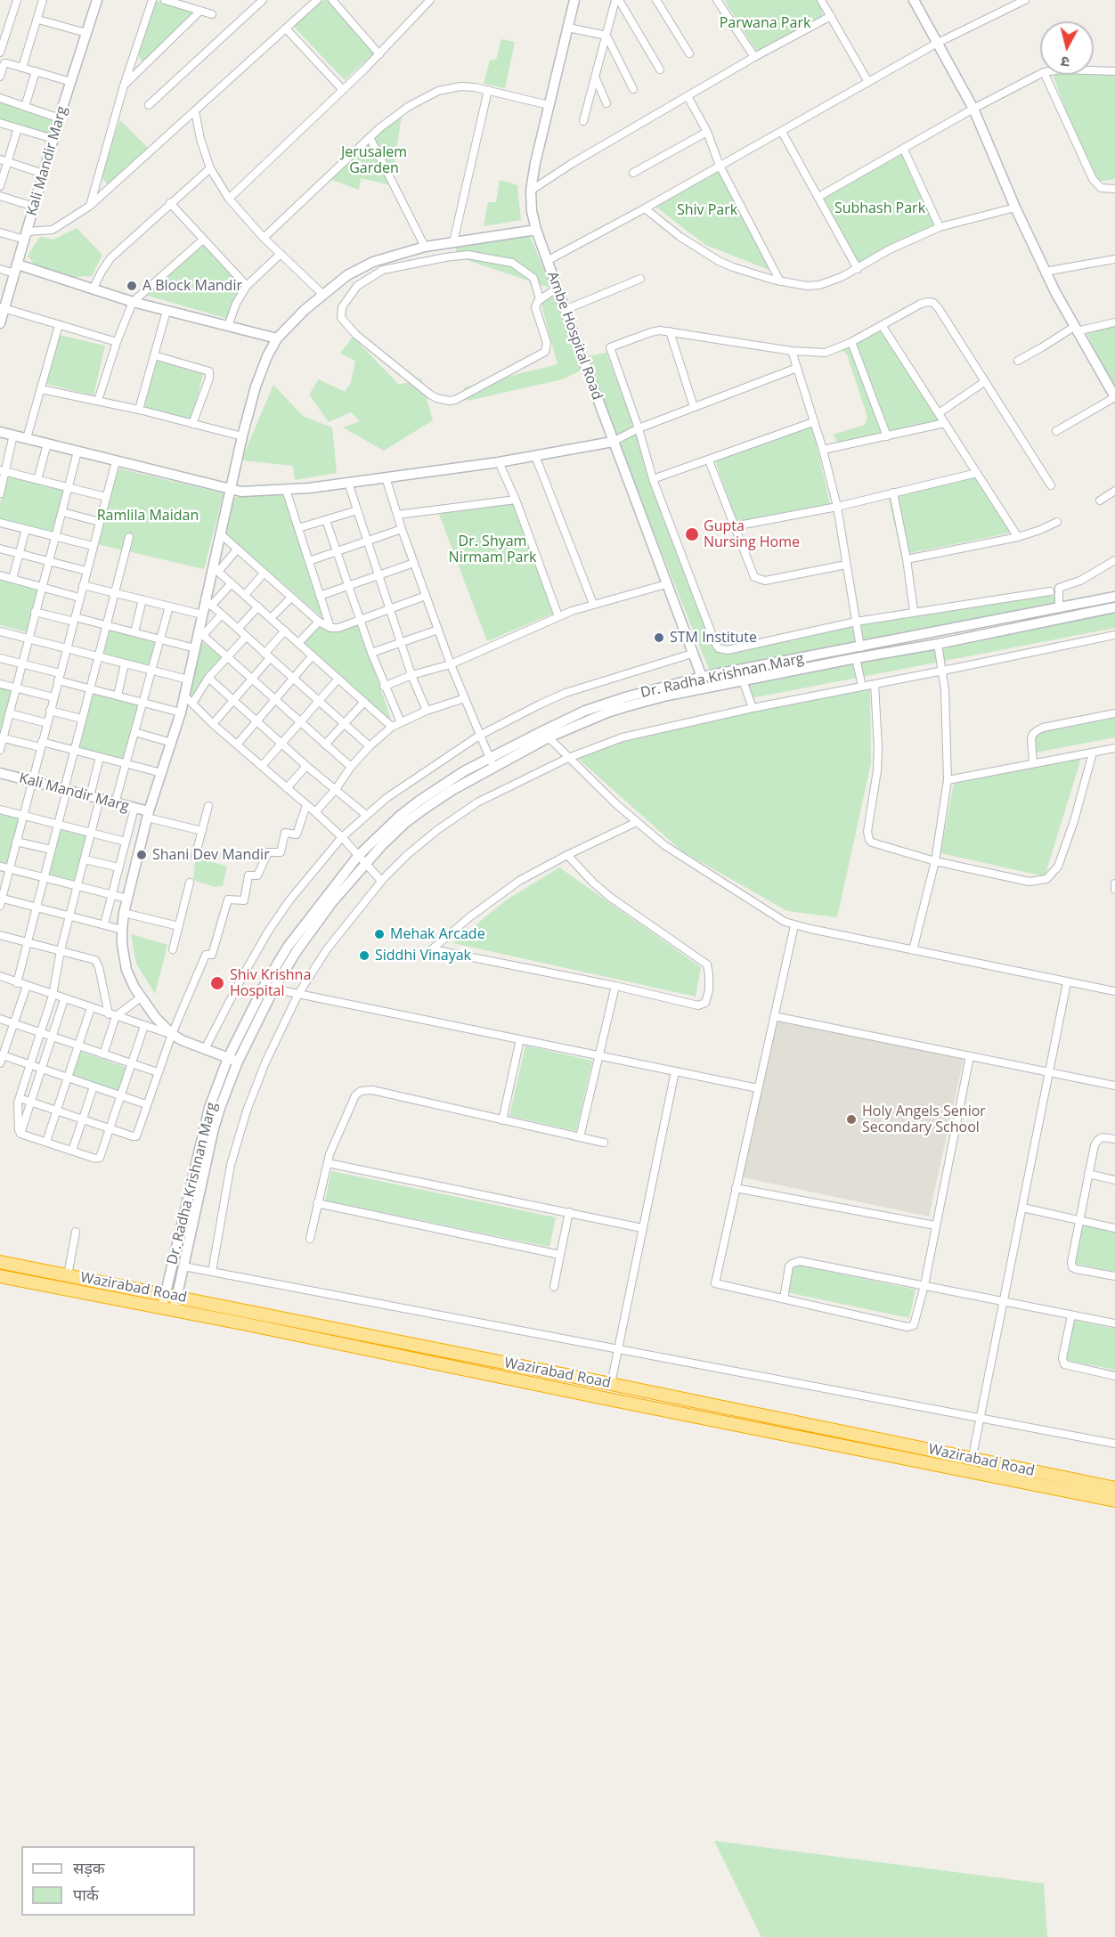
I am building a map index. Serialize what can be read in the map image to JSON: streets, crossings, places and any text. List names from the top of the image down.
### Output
{
  "streets": {
    "highway": ["Wazirabad Road"],
    "street": ["Kali Mandir Marg", "Ambe Hospital Road", "Dr. Radha Krishnan Marg"]
  },
  "crossings": [
    ["Ambe Hospital Road", "Dr. Radha Krishnan Marg"],
    ["Dr. Radha Krishnan Marg", "Wazirabad Road"]
  ],
  "parks": [
    "Parwana Park",
    "Jerusalem Garden",
    "Subhash Park",
    "Shiv Park",
    "Ramlila Maidan",
    "Dr. Shyam Nirmam Park"
  ],
  "places": [
    "A Block Mandir",
    "Gupta Nursing Home",
    "STM Institute",
    "Shani Dev Mandir",
    "Mehak Arcade",
    "Siddhi Vinayak",
    "Shiv Krishna Hospital",
    "Holy Angels Senior Secondary School"
  ],
  "legend": ["सड़क", "पार्क"],
  "north": "bottom"
}
